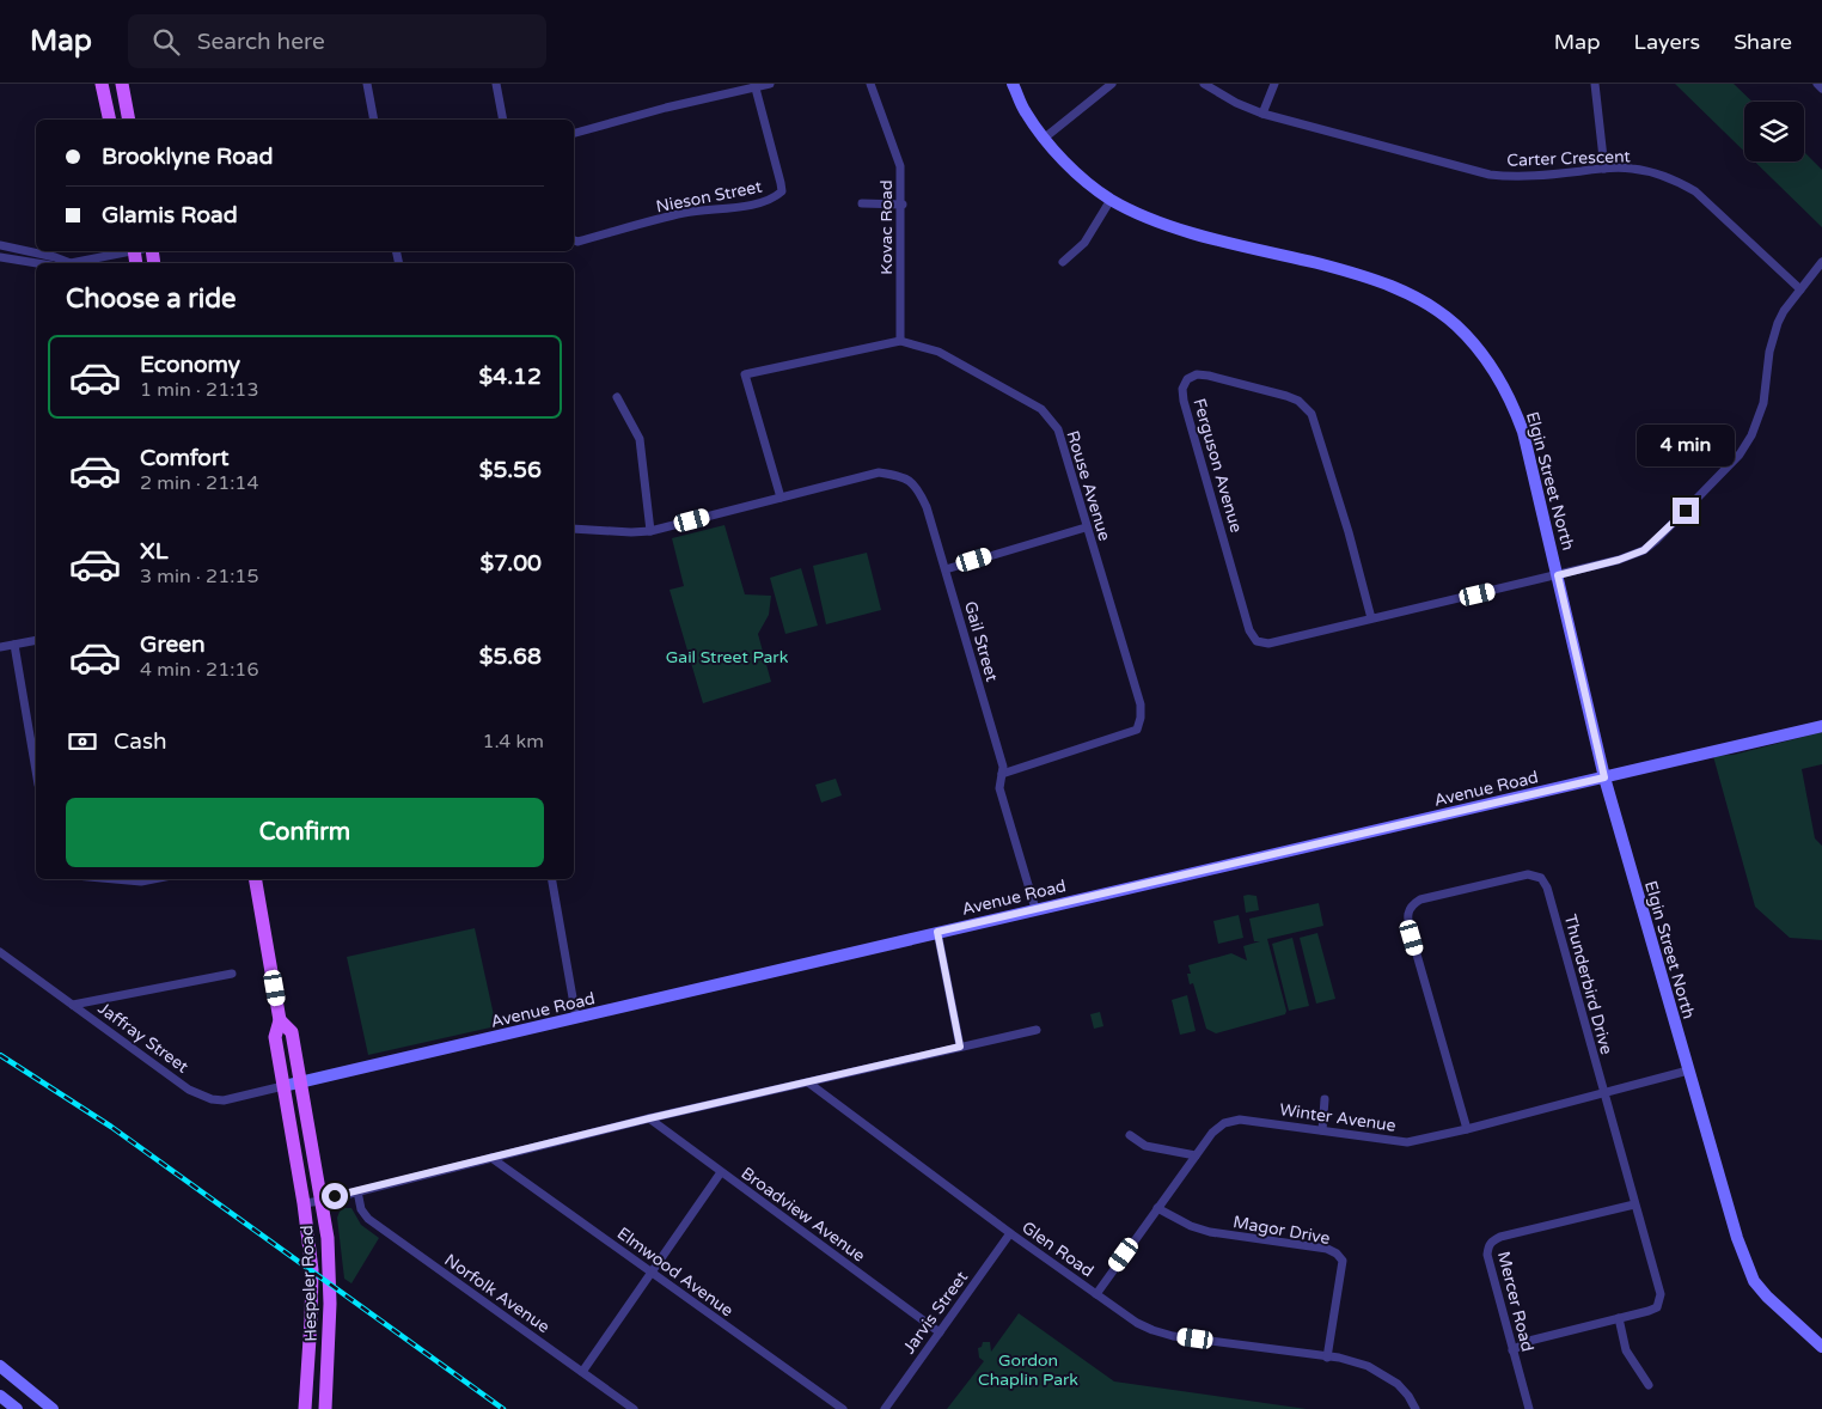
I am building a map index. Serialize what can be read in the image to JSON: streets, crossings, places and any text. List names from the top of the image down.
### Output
{
  "streets": {
    "main road": ["Hespeler Road"],
    "street": [
      "Carter Crescent",
      "Nieson Street",
      "Kovac Road",
      "Ferguson Avenue",
      "Elgin Street North",
      "Rouse Avenue",
      "Gail Street",
      "Avenue Road",
      "Thunderbird Drive",
      "Jaffray Street",
      "Winter Avenue",
      "Broadview Avenue",
      "Magor Drive",
      "Glen Road",
      "Elmwood Avenue",
      "Norfolk Avenue",
      "Mercer Road",
      "Jarvis Street"
    ]
  },
  "crossings": [
    ["Carter Crescent", "Ferguson Avenue"],
    ["Kovac Road", "Rouse Avenue"],
    ["Ferguson Avenue", "Elgin Street North"],
    ["Elgin Street North", "Avenue Road"],
    ["Elgin Street North", "Winter Avenue"],
    ["Rouse Avenue", "Gail Street"],
    ["Gail Street", "Avenue Road"],
    ["Avenue Road", "Jaffray Street"],
    ["Avenue Road", "Hespeler Road"],
    ["Thunderbird Drive", "Winter Avenue"],
    ["Thunderbird Drive", "Mercer Road"],
    ["Jaffray Street", "Hespeler Road"],
    ["Winter Avenue", "Magor Drive"],
    ["Winter Avenue", "Glen Road"],
    ["Broadview Avenue", "Jarvis Street"],
    ["Magor Drive", "Glen Road"],
    ["Glen Road", "Jarvis Street"]
  ],
  "parks": ["Gail Street Park", "Gordon Chaplin Park"],
  "page": {
    "header": "Map",
    "search": "Search here",
    "nav": ["Map", "Layers", "Share"],
    "banner": ["Brooklyne Road", "Glamis Road"],
    "heading": "Choose a ride",
    "list": [
      {
        "name": "Economy",
        "note": "1 min · 21:13",
        "value": "$4.12"
      },
      {
        "name": "Comfort",
        "note": "2 min · 21:14",
        "value": "$5.56"
      },
      {
        "name": "XL",
        "note": "3 min · 21:15",
        "value": "$7.00"
      },
      {
        "name": "Green",
        "note": "4 min · 21:16",
        "value": "$5.68"
      }
    ],
    "bubble": "4 min",
    "pay": ["Cash", "1.4 km"],
    "buttons": "Confirm"
  }
}
